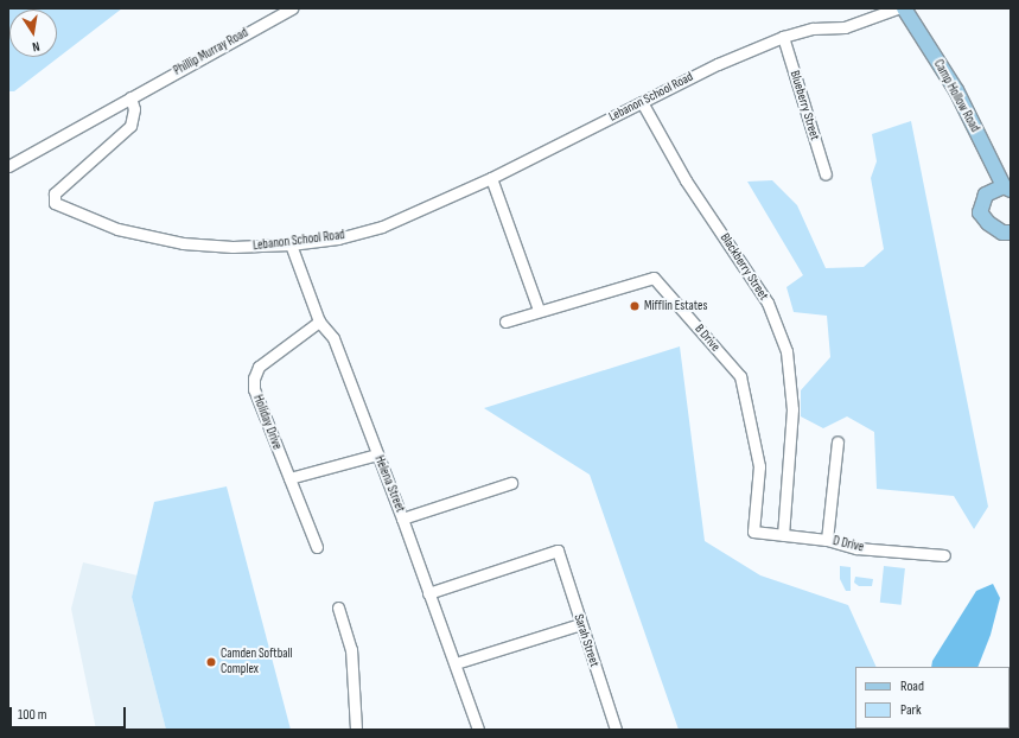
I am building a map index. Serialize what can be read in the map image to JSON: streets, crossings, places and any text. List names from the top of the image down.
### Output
{
  "streets": {
    "main road": ["Camp Hollow Road"],
    "street": [
      "Phillip Murray Road",
      "Lebanon School Road",
      "Blueberry Street",
      "Blackberry Street",
      "B Drive",
      "Holiday Drive",
      "Helena Street",
      "D Drive",
      "Sarah Street"
    ]
  },
  "crossings": [
    ["Phillip Murray Road", "Lebanon School Road"],
    ["Lebanon School Road", "Blueberry Street"],
    ["Lebanon School Road", "Blackberry Street"],
    ["Lebanon School Road", "Helena Street"],
    ["Blackberry Street", "D Drive"],
    ["B Drive", "D Drive"],
    ["Holiday Drive", "Helena Street"],
    ["Helena Street", "Sarah Street"]
  ],
  "places": ["Mifflin Estates", "Camden Softball Complex"],
  "legend": ["Road", "Park"],
  "scale_bar": "100 m",
  "north": "bottom"
}
